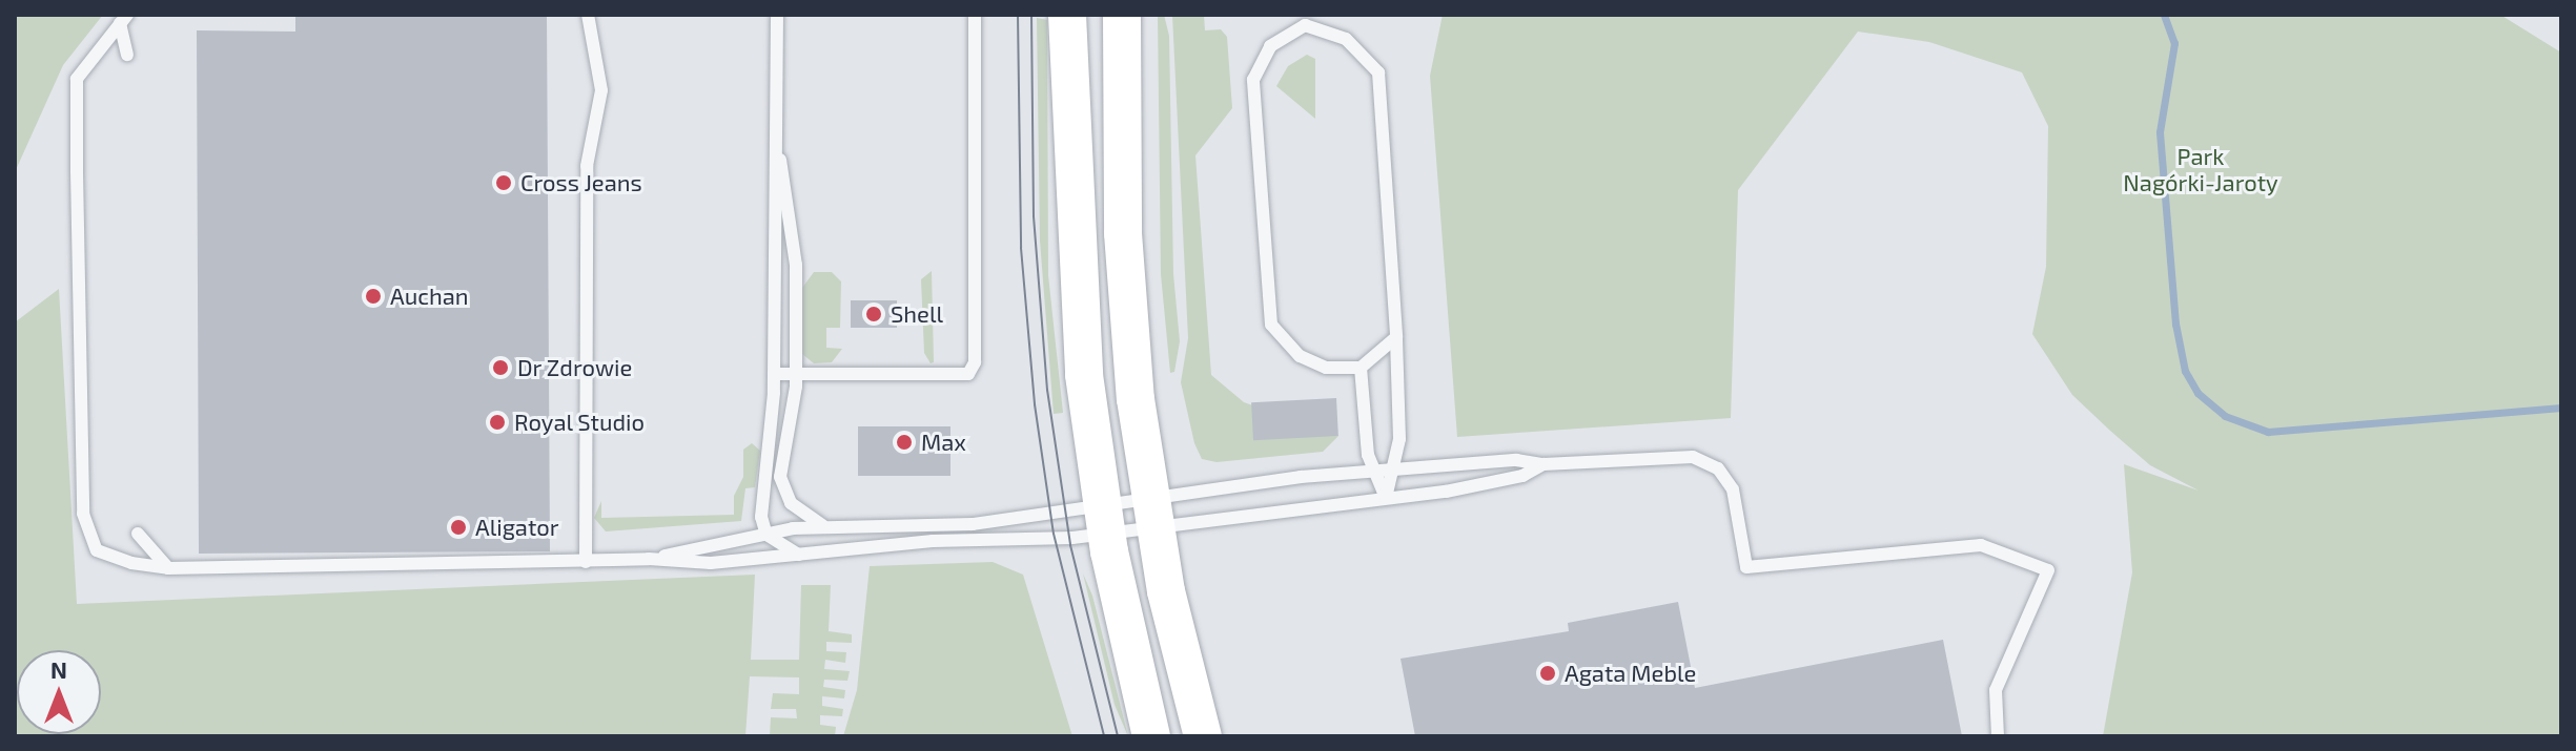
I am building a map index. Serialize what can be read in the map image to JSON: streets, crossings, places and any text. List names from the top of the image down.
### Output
{
  "parks": ["Park Nagórki-Jaroty"],
  "places": [
    "Cross Jeans",
    "Auchan",
    "Shell",
    "Dr Zdrowie",
    "Royal Studio",
    "Max",
    "Aligator",
    "Agata Meble"
  ],
  "north": "top"
}
